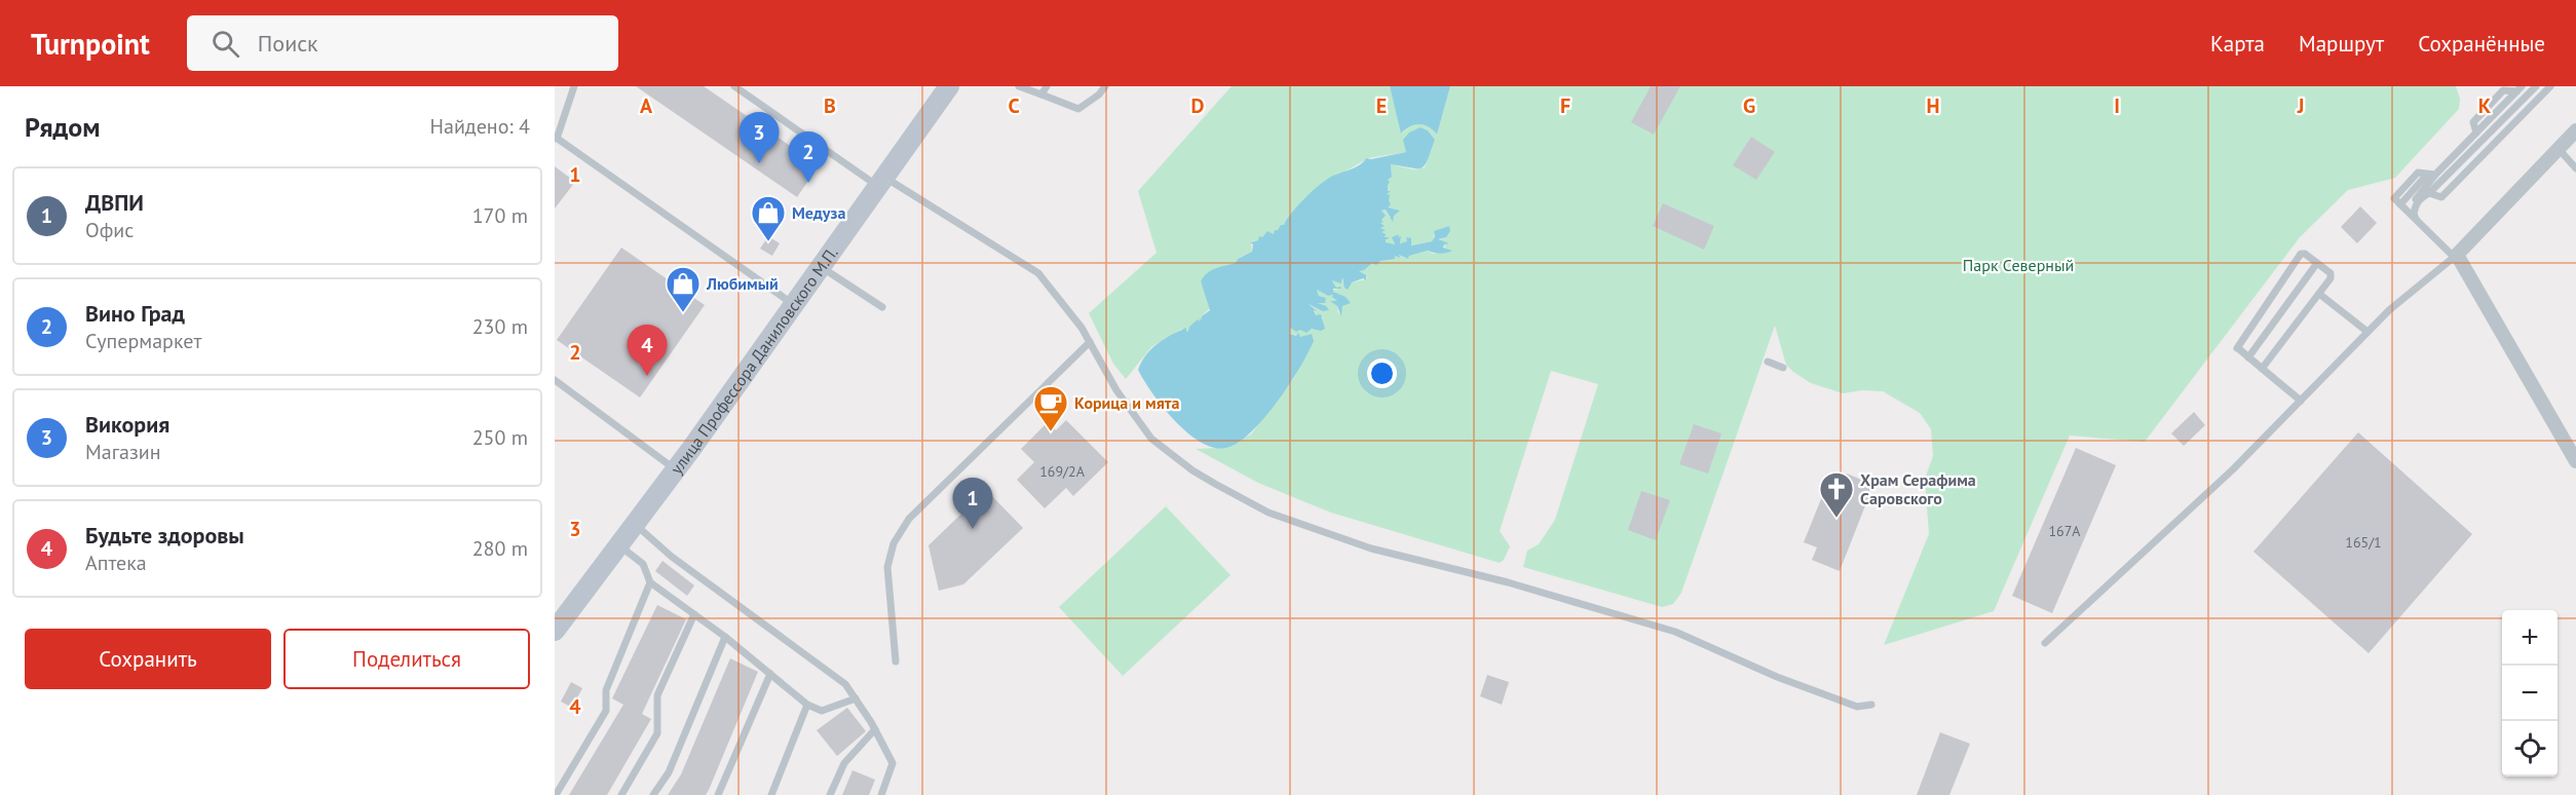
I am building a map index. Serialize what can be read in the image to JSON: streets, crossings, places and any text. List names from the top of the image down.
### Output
{
  "streets": {
    "main road": ["улица Профессора Даниловского М.П."]
  },
  "parks": ["Парк Северный"],
  "places": {
    "shop": ["Медуза", "Любимый"],
    "cafe": ["Корица и мята"],
    "church": ["Храм Серафима Саровского"]
  },
  "house_numbers": ["169/2А", "167А", "165/1"],
  "page": {
    "header": "Turnpoint",
    "search": "Поиск",
    "nav": ["Карта", "Маршрут", "Сохранённые"],
    "heading": ["Рядом", "Найдено: 4"],
    "pins": [
      "3",
      "2",
      "4",
      "1"
    ],
    "list": [
      {
        "mark": "1",
        "name": "ДВПИ",
        "note": "Офис",
        "value": "170 m"
      },
      {
        "mark": "2",
        "name": "Вино Град",
        "note": "Супермаркет",
        "value": "230 m"
      },
      {
        "mark": "3",
        "name": "Викория",
        "note": "Магазин",
        "value": "250 m"
      },
      {
        "mark": "4",
        "name": "Будьте здоровы",
        "note": "Аптека",
        "value": "280 m"
      }
    ],
    "buttons": ["Сохранить", "Поделиться"],
    "map_buttons": ["+", "−"]
  },
  "grid": {
    "columns": [
      "A",
      "B",
      "C",
      "D",
      "E",
      "F",
      "G",
      "H",
      "I",
      "J",
      "K"
    ],
    "rows": [
      "1",
      "2",
      "3",
      "4"
    ]
  }
}
